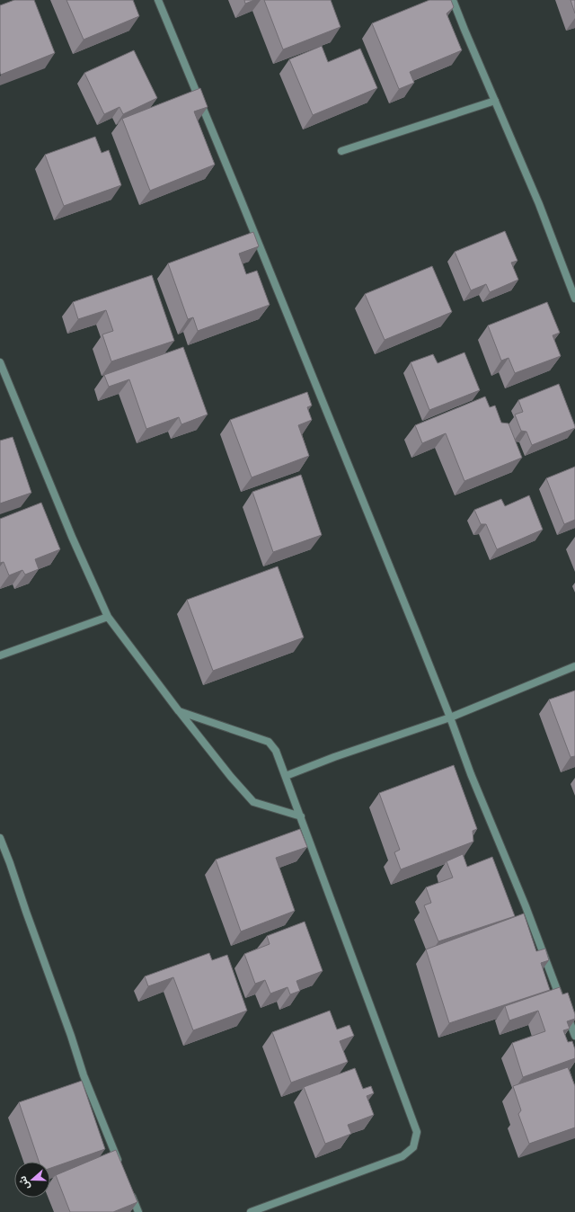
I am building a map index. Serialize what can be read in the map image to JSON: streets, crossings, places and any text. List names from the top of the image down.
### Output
{
  "north": "left"
}
